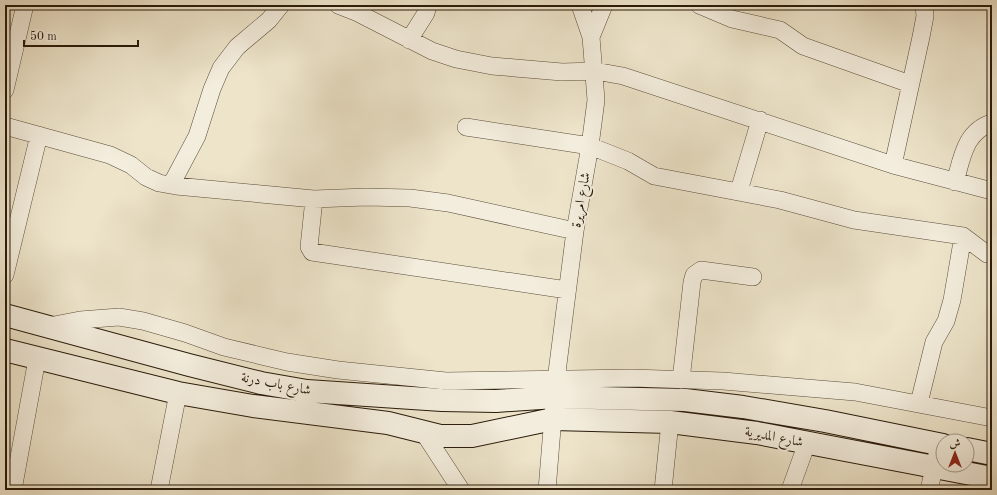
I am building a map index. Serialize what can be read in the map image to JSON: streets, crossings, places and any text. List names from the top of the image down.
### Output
{
  "streets": {
    "main road": ["شارع باب درنة", "شارع المديرية"],
    "street": ["شارع امريرة"]
  },
  "crossings": [
    ["شارع امريرة", "شارع باب درنة"],
    ["شارع امريرة", "شارع المديرية"],
    ["شارع باب درنة", "شارع المديرية"]
  ],
  "scale_bar": "50 m",
  "north": "top"
}
